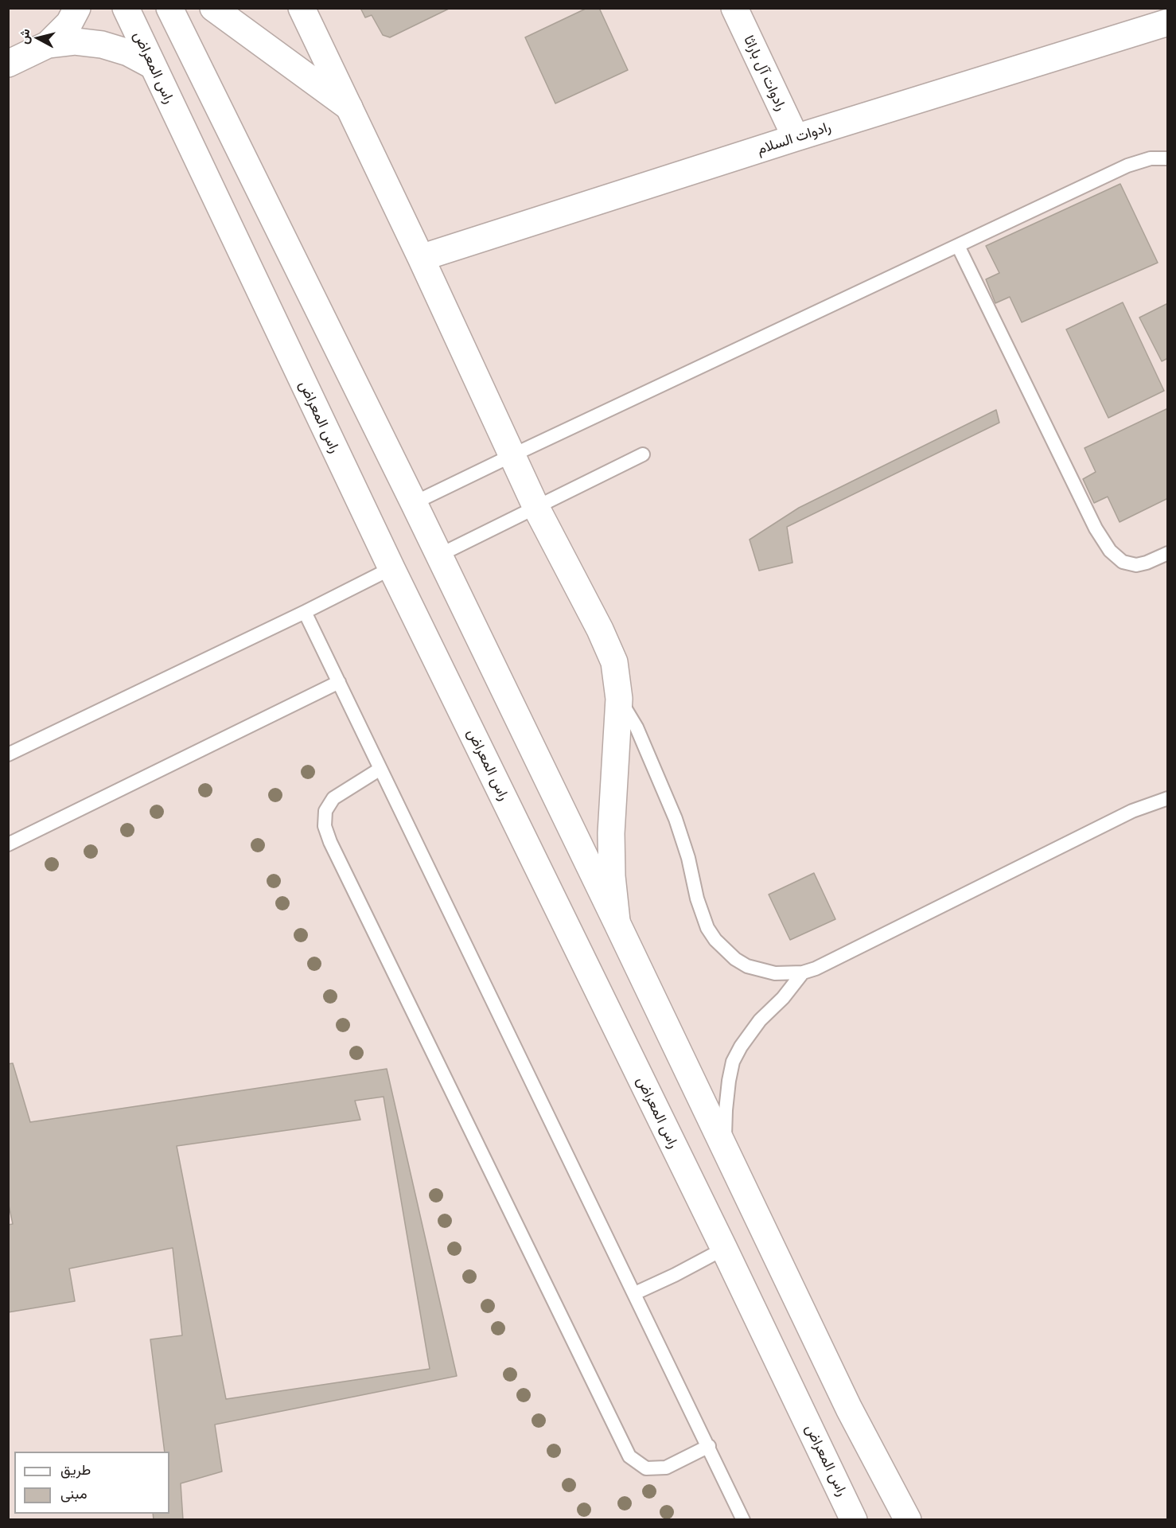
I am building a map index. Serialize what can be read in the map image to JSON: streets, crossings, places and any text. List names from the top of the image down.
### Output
{
  "streets": {
    "street": ["راس المعراض", "رادوات آل باراثا", "رادوات السلام"]
  },
  "crossings": [
    ["رادوات آل باراثا", "رادوات السلام"]
  ],
  "legend": ["طريق", "مبنى"],
  "north": "left"
}
